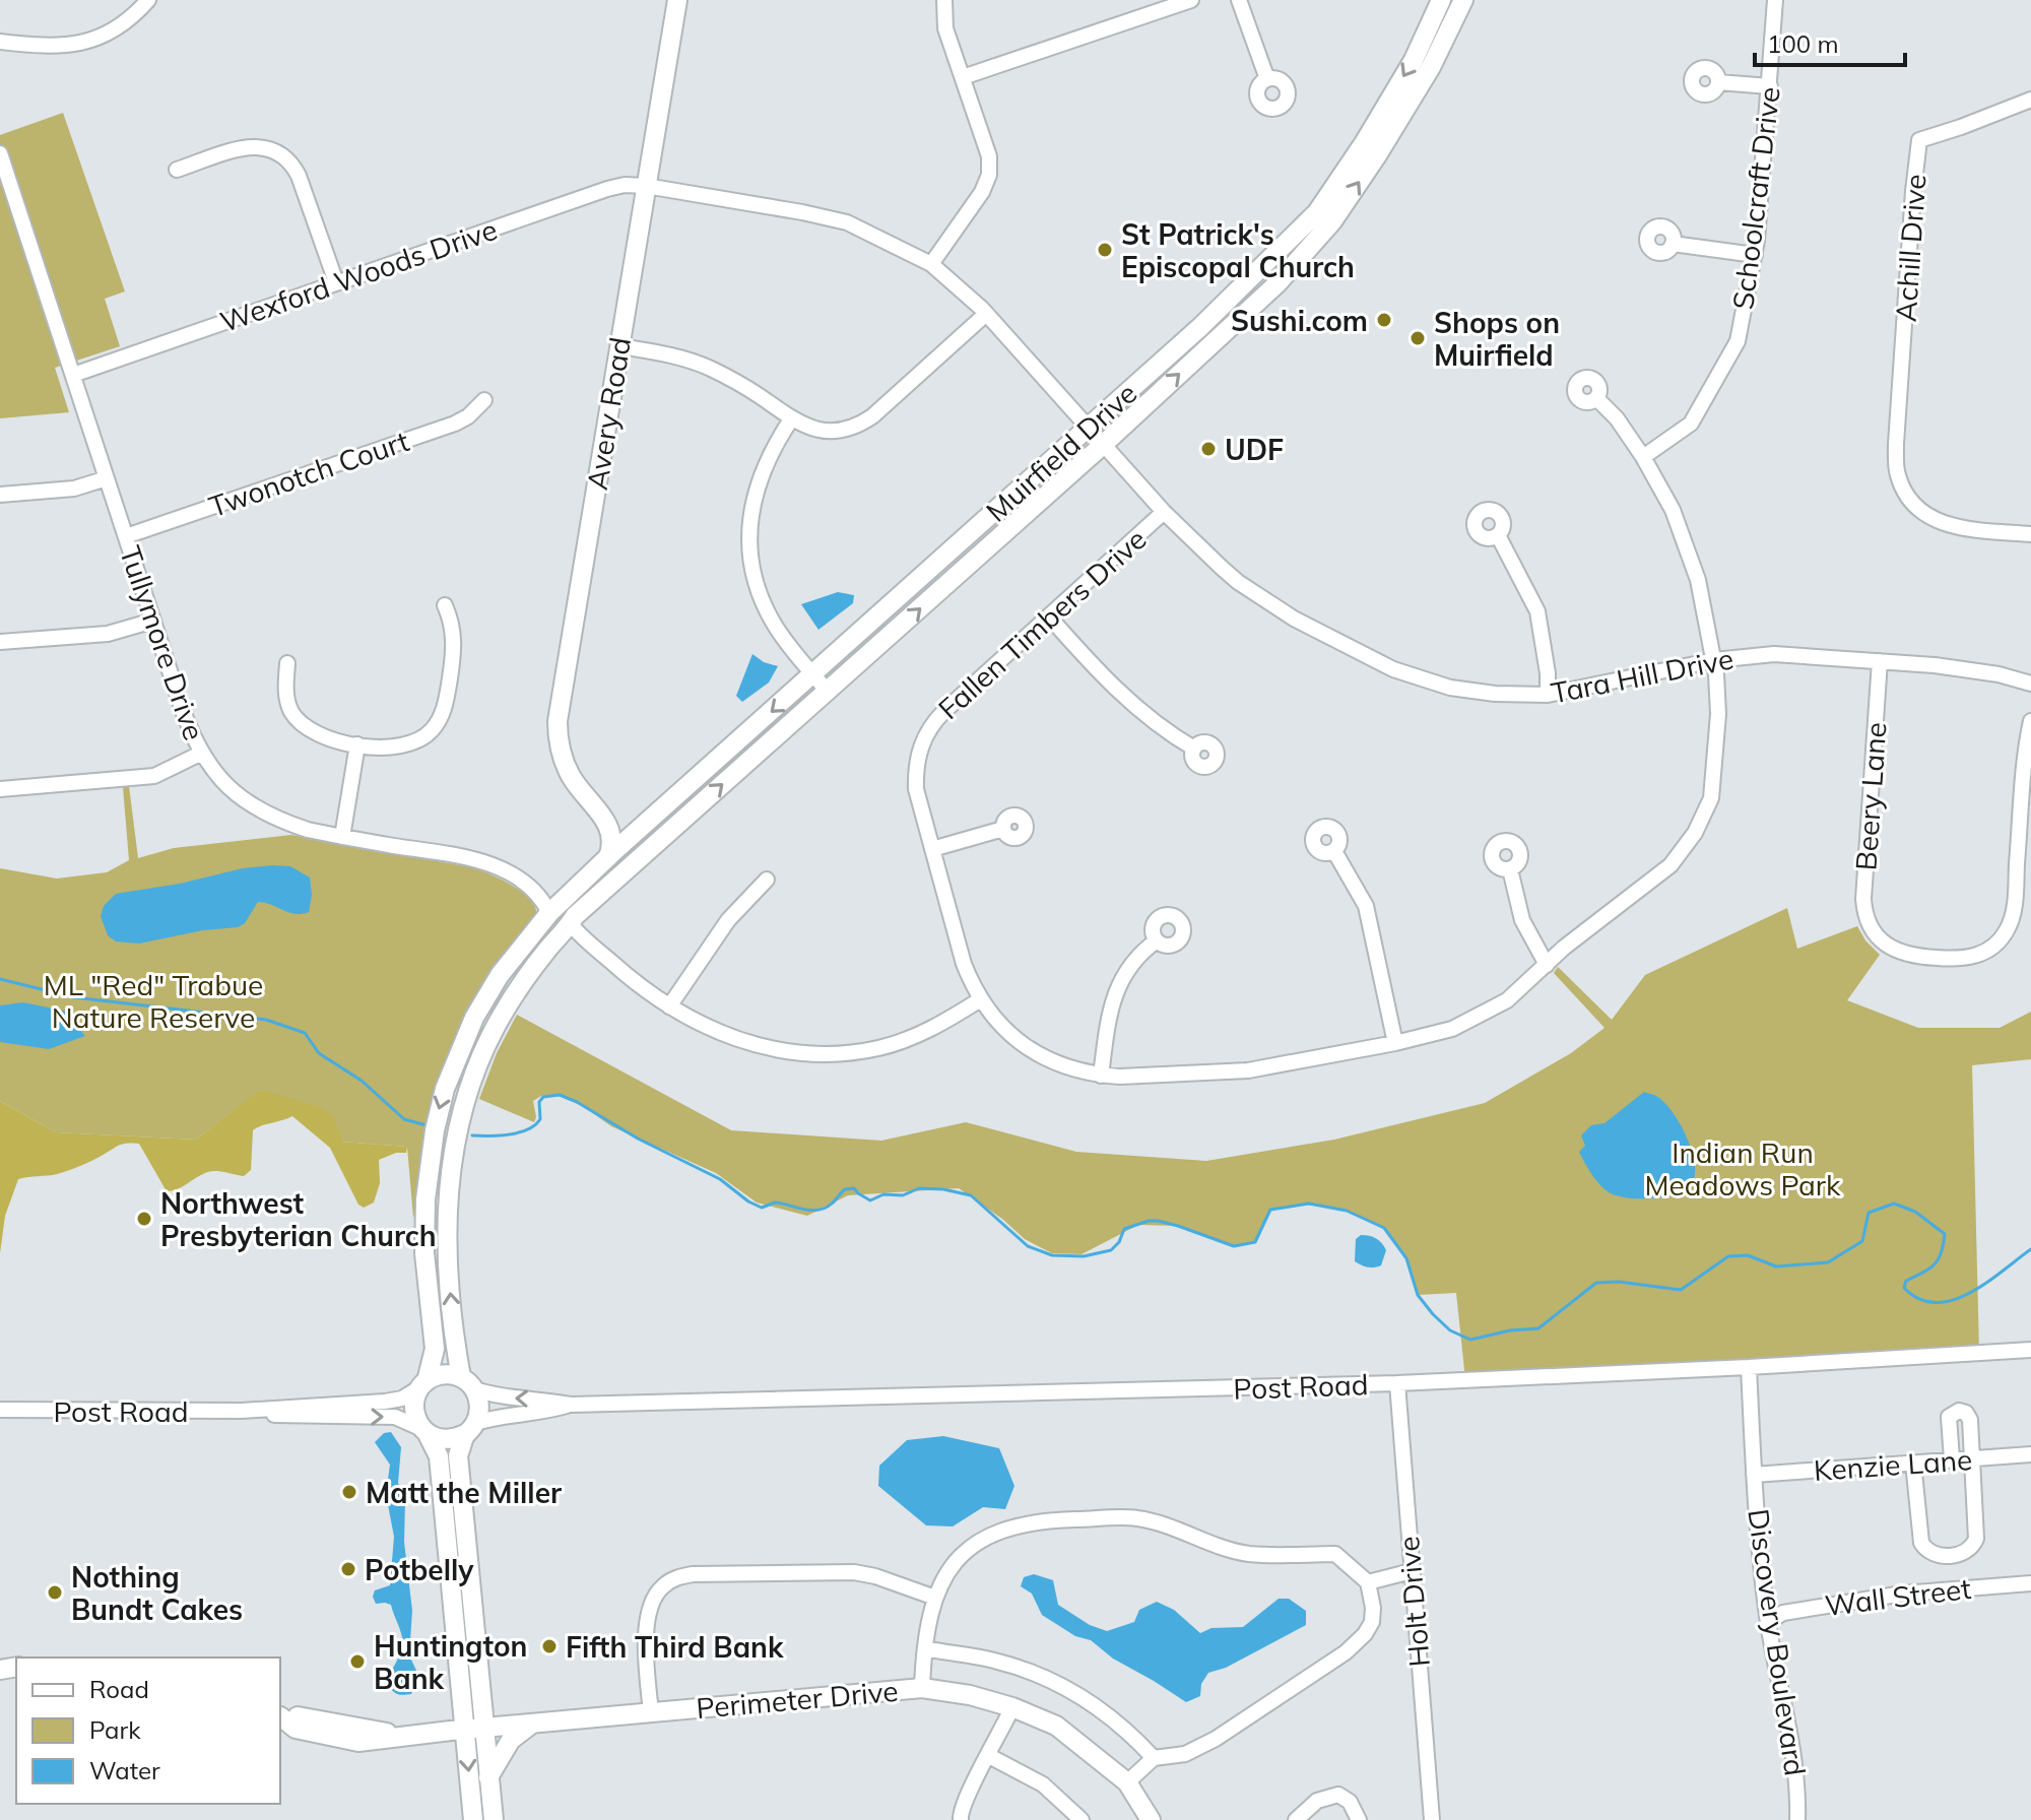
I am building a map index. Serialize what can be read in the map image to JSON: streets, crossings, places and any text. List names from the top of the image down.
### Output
{
  "streets": {
    "main road": ["Avery Road", "Muirfield Drive", "Perimeter Drive"],
    "street": [
      "Schoolcraft Drive",
      "Achill Drive",
      "Wexford Woods Drive",
      "Twonotch Court",
      "Fallen Timbers Drive",
      "Tullymore Drive",
      "Tara Hill Drive",
      "Beery Lane",
      "Post Road",
      "Kenzie Lane",
      "Wall Street",
      "Holt Drive",
      "Discovery Boulevard"
    ]
  },
  "crossings": [
    ["Schoolcraft Drive", "Fallen Timbers Drive"],
    ["Wexford Woods Drive", "Avery Road"],
    ["Wexford Woods Drive", "Tullymore Drive"],
    ["Wexford Woods Drive", "Tara Hill Drive"],
    ["Avery Road", "Muirfield Drive"],
    ["Avery Road", "Tara Hill Drive"],
    ["Muirfield Drive", "Tullymore Drive"],
    ["Muirfield Drive", "Tara Hill Drive"],
    ["Twonotch Court", "Tullymore Drive"],
    ["Fallen Timbers Drive", "Tara Hill Drive"],
    ["Tara Hill Drive", "Beery Lane"],
    ["Post Road", "Holt Drive"],
    ["Post Road", "Discovery Boulevard"],
    ["Kenzie Lane", "Discovery Boulevard"],
    ["Wall Street", "Discovery Boulevard"]
  ],
  "parks": ["ML \"Red\" Trabue Nature Reserve", "Indian Run Meadows Park"],
  "places": [
    "St Patrick's Episcopal Church",
    "Sushi.com",
    "Shops on Muirfield",
    "UDF",
    "Northwest Presbyterian Church",
    "Matt the Miller",
    "Potbelly",
    "Nothing Bundt Cakes",
    "Fifth Third Bank",
    "Huntington Bank"
  ],
  "legend": ["Road", "Park", "Water"],
  "scale_bar": "100 m"
}
